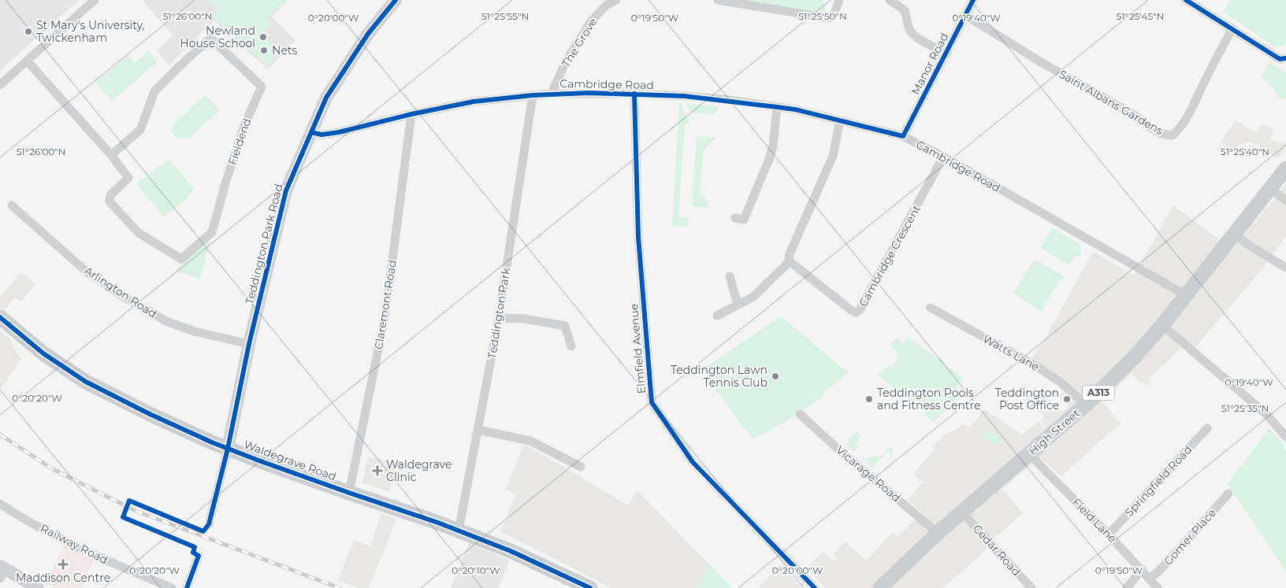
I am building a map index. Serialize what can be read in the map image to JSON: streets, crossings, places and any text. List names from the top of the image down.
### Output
{
  "streets": {
    "main road": ["A313", "High Street", "Waldegrave Road"],
    "street": [
      "The Grove",
      "Manor Road",
      "Cambridge Road",
      "Saint Albans Gardens",
      "Fieldend",
      "Teddington Park Road",
      "Cambridge Crescent",
      "Arlington Road",
      "Claremont Road",
      "Teddington Park",
      "Elmfield Avenue",
      "Watts Lane",
      "Vicarage Road",
      "Springfield Road",
      "Field Lane",
      "Gomer Place",
      "Railway Road",
      "Cedar Road"
    ]
  },
  "crossings": [
    ["The Grove", "Cambridge Road"],
    ["Manor Road", "Cambridge Road"],
    ["Manor Road", "Saint Albans Gardens"],
    ["Cambridge Road", "Teddington Park Road"],
    ["Cambridge Road", "Cambridge Crescent"],
    ["Cambridge Road", "Claremont Road"],
    ["Cambridge Road", "Teddington Park"],
    ["Cambridge Road", "Elmfield Avenue"],
    ["Cambridge Road", "High Street"],
    ["Teddington Park Road", "Arlington Road"],
    ["Teddington Park Road", "Waldegrave Road"],
    ["Claremont Road", "Waldegrave Road"],
    ["Teddington Park", "Waldegrave Road"],
    ["Watts Lane", "High Street"],
    ["High Street", "Vicarage Road"],
    ["High Street", "Field Lane"],
    ["High Street", "Cedar Road"],
    ["Springfield Road", "Field Lane"],
    ["Field Lane", "Gomer Place"]
  ],
  "places": {
    "other": [
      "St Mary's University, Twickenham",
      "Newland House School",
      "Nets",
      "Teddington Lawn Tennis Club",
      "Teddington Pools and Fitness Centre",
      "Teddington Post Office"
    ],
    "health": ["Waldegrave Clinic", "Maddison Centre"]
  },
  "coordinates": [
    "51°26'00\"N",
    "51°25'55\"N",
    "51°25'50\"N",
    "51°25'45\"N",
    "0°19'50\"W",
    "0°20'00\"W",
    "0°19'40\"W",
    "51°25'40\"N",
    "0°20'20\"W",
    "51°25'35\"N",
    "0°20'10\"W"
  ]
}
